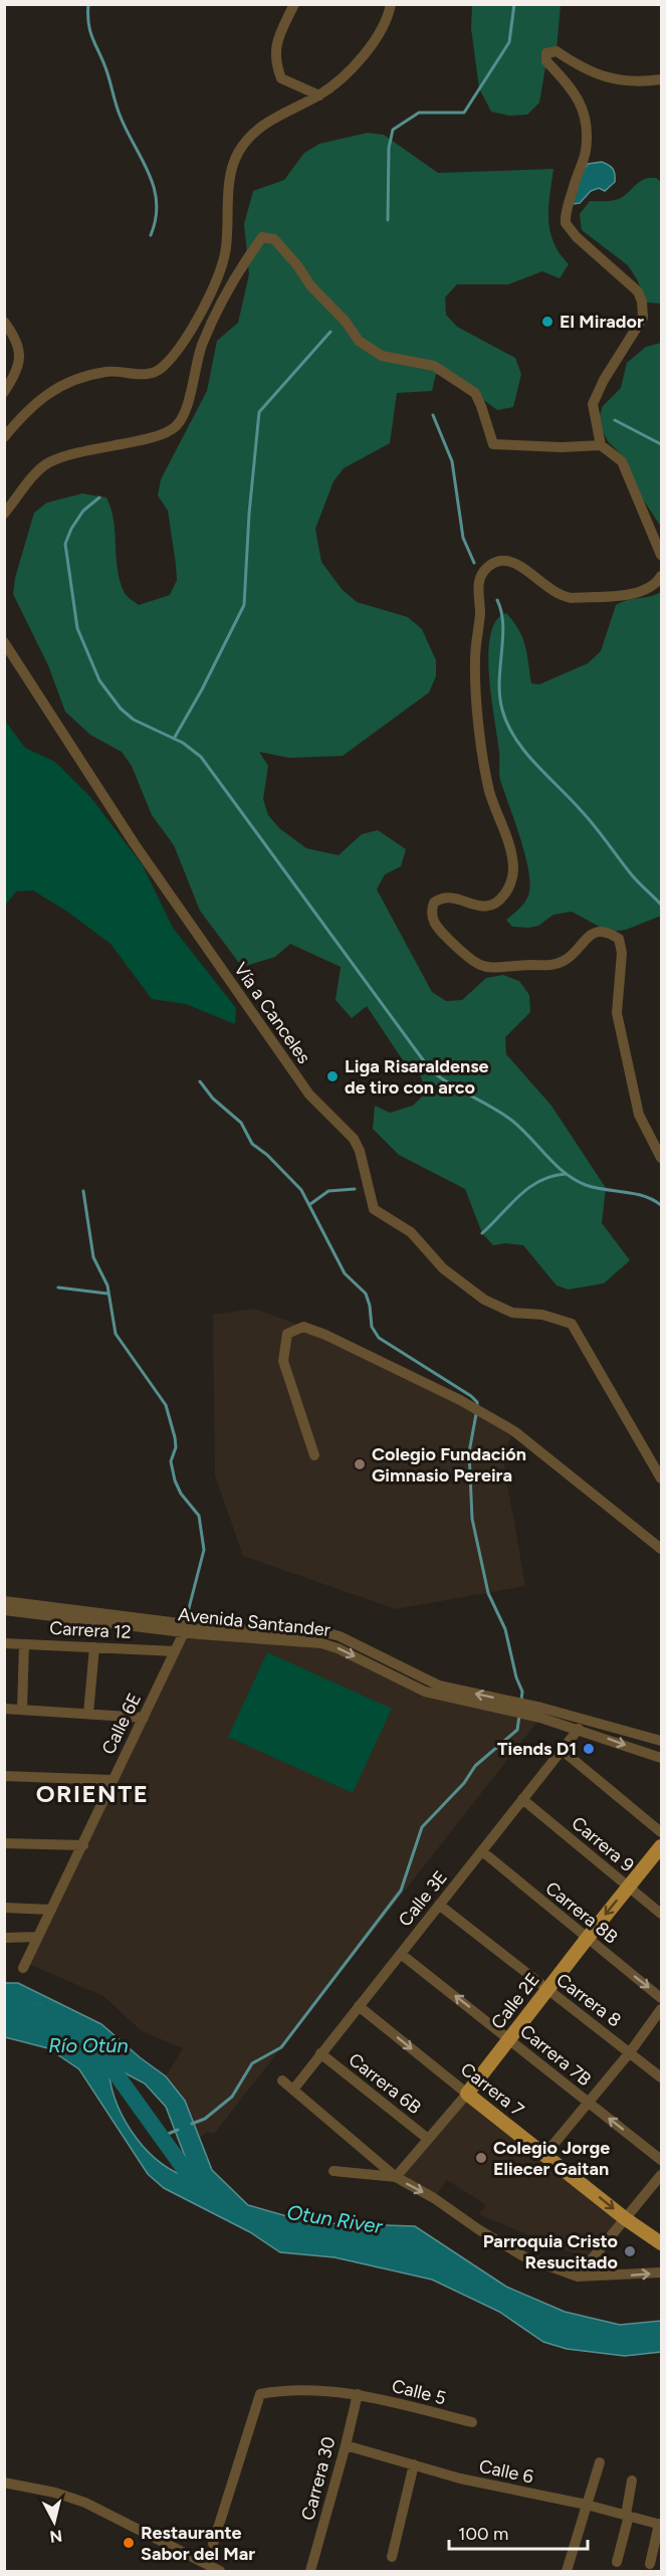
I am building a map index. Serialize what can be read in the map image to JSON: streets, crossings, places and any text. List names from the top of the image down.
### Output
{
  "streets": {
    "main road": ["Calle 2E", "Carrera 7"],
    "street": [
      "Vía a Canceles",
      "Avenida Santander",
      "Carrera 12",
      "Calle 6E",
      "Carrera 9",
      "Calle 3E",
      "Carrera 8B",
      "Carrera 8",
      "Carrera 7B",
      "Carrera 6B",
      "Calle 5",
      "Calle 6",
      "Carrera 30"
    ]
  },
  "crossings": [
    ["Avenida Santander", "Calle 6E"],
    ["Avenida Santander", "Calle 3E"],
    ["Carrera 12", "Calle 6E"],
    ["Carrera 9", "Calle 3E"],
    ["Carrera 9", "Calle 2E"],
    ["Calle 3E", "Carrera 8B"],
    ["Calle 3E", "Carrera 8"],
    ["Calle 3E", "Carrera 7B"],
    ["Calle 3E", "Carrera 6B"],
    ["Calle 3E", "Carrera 7"],
    ["Carrera 8B", "Calle 2E"],
    ["Carrera 8", "Calle 2E"],
    ["Calle 2E", "Carrera 7B"],
    ["Calle 2E", "Carrera 6B"],
    ["Calle 2E", "Carrera 7"],
    ["Calle 5", "Carrera 30"],
    ["Calle 6", "Carrera 30"]
  ],
  "one_way": ["Carrera 8B", "Carrera 7B"],
  "districts": ["ORIENTE"],
  "water": ["Río Otún", "Otun River"],
  "places": [
    "El Mirador",
    "Liga Risaraldense de tiro con arco",
    "Colegio Fundación Gimnasio Pereira",
    "Tiends D1",
    "Colegio Jorge Eliecer Gaitan",
    "Parroquia Cristo Resucitado",
    "Restaurante Sabor del Mar"
  ],
  "scale_bar": "100 m",
  "north": "bottom"
}
